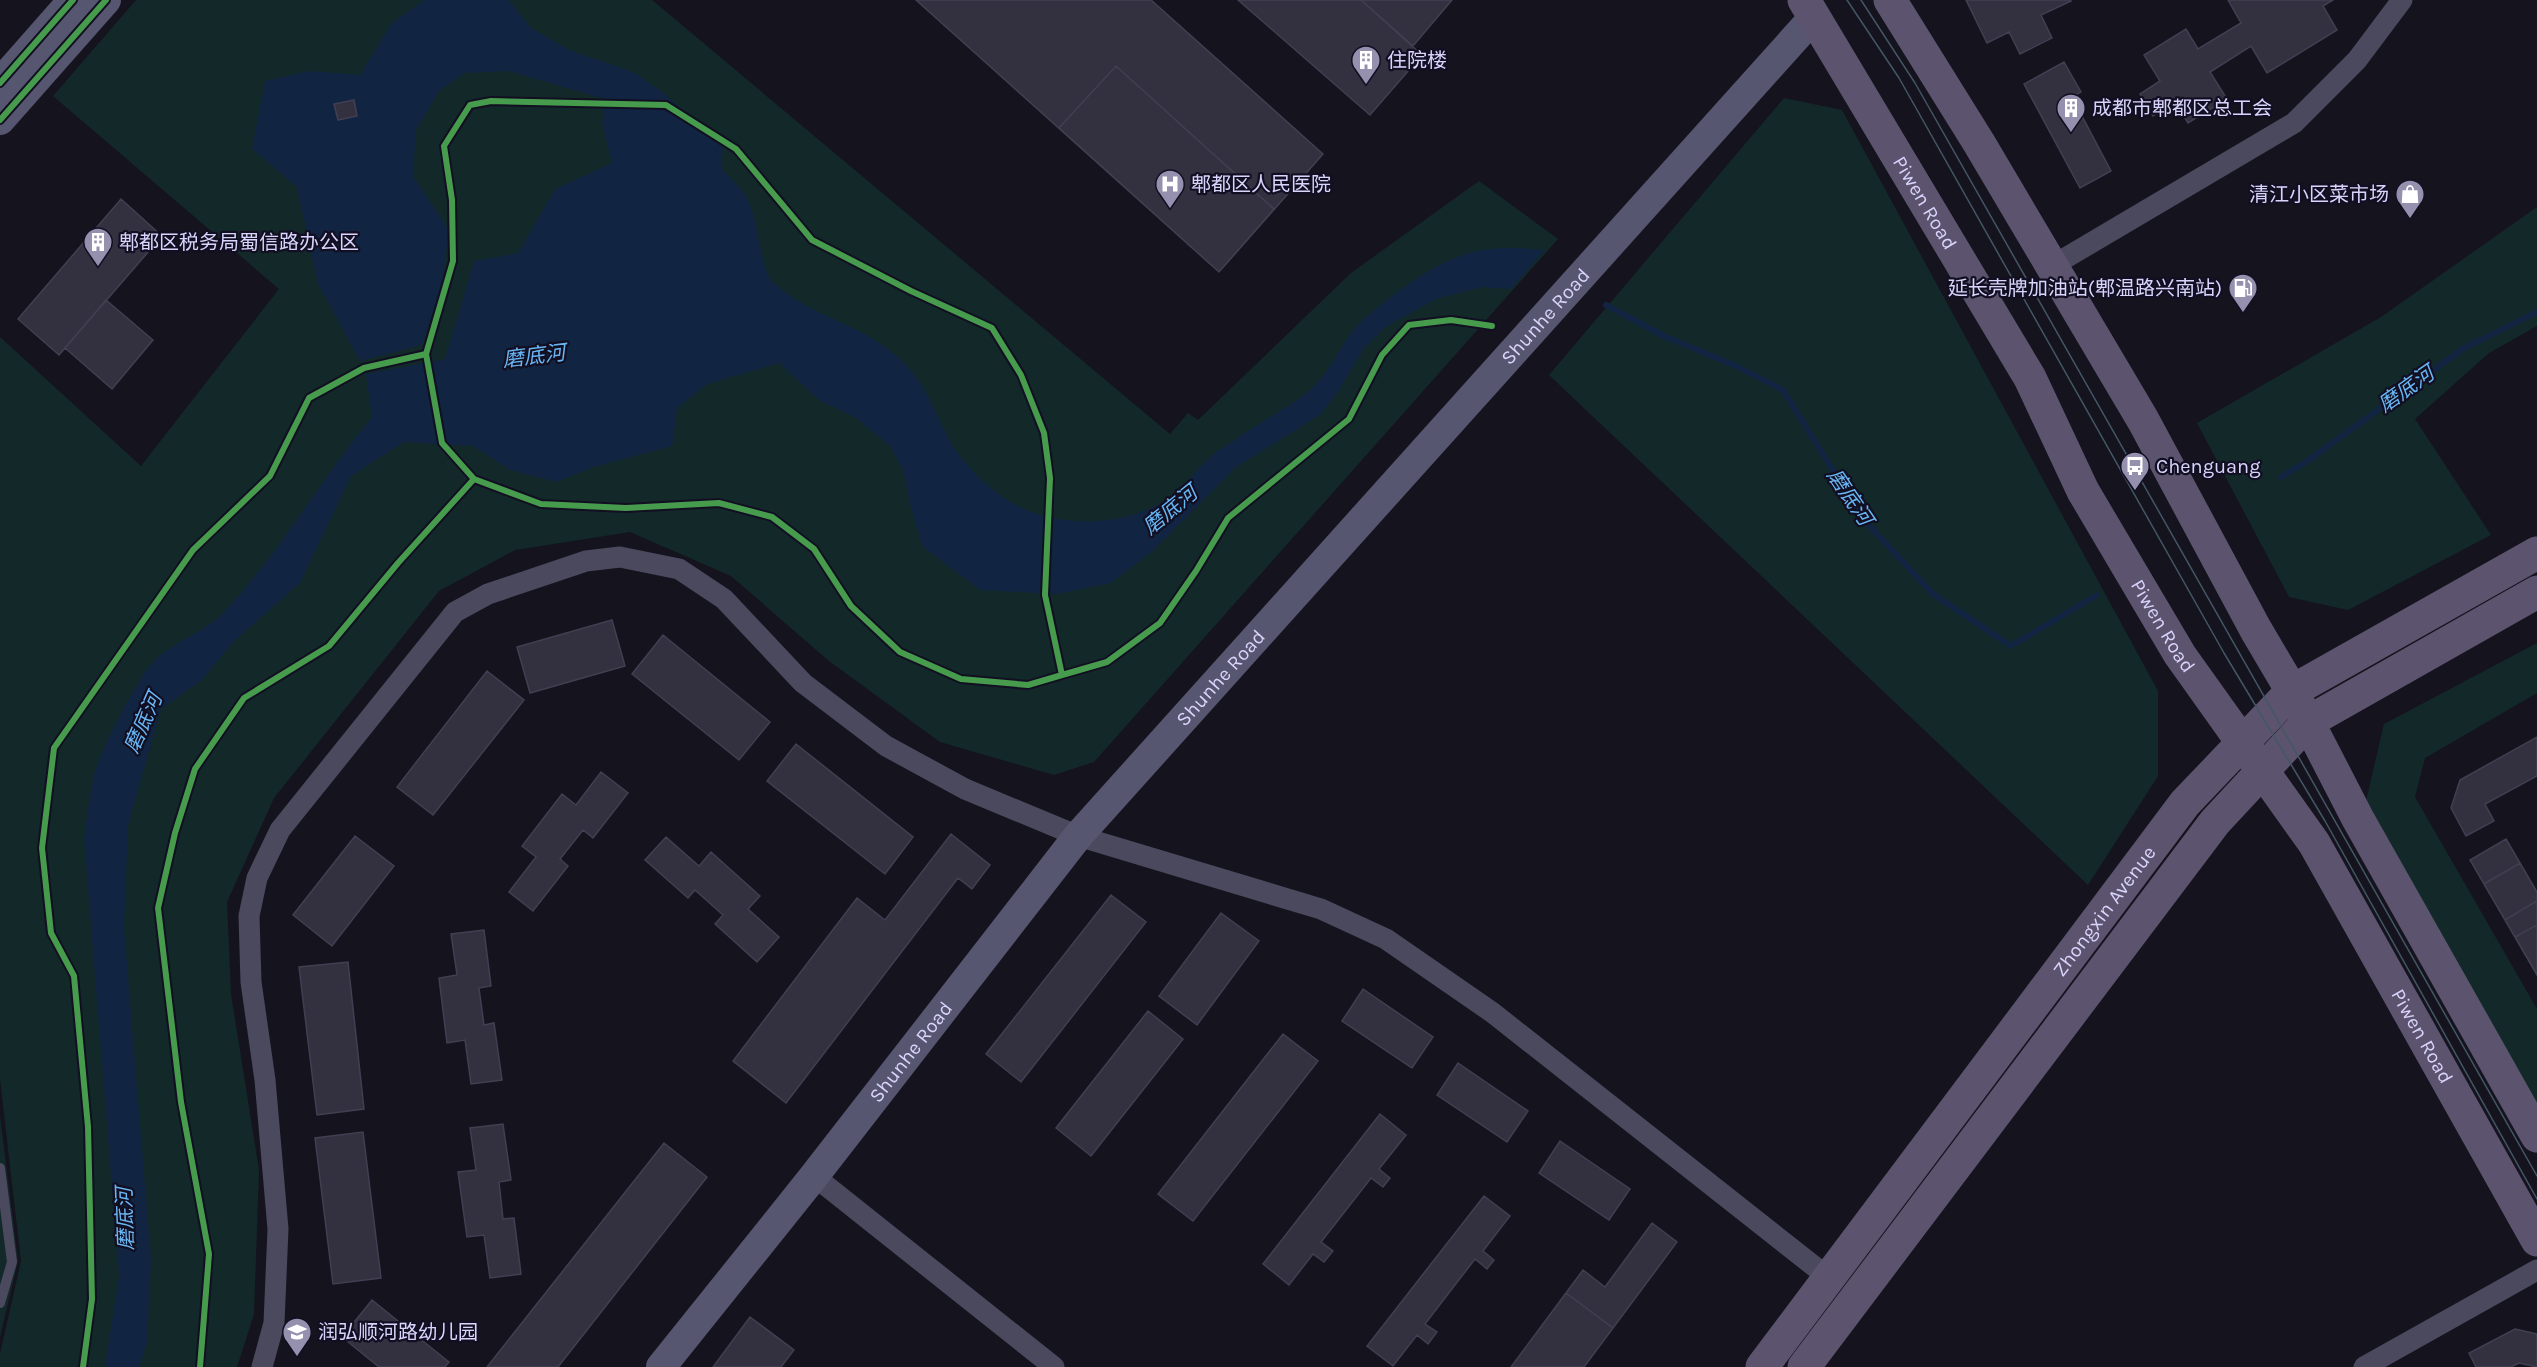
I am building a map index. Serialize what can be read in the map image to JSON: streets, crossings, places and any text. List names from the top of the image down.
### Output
{
  "streets": {
    "main road": ["Piwen Road", "Zhongxin Avenue"],
    "street": ["Shunhe Road"]
  },
  "crossings": [
    ["Piwen Road", "Shunhe Road"],
    ["Piwen Road", "Zhongxin Avenue"]
  ],
  "water": ["磨底河"],
  "places": {
    "building": ["住院楼", "成都市郫都区总工会", "郫都区税务局蜀信路办公区"],
    "hospital": ["郫都区人民医院"],
    "shop": ["清江小区菜市场"],
    "fuel station": ["延长壳牌加油站(郫温路兴南站)"],
    "bus stop": ["Chenguang"],
    "school or university": ["润弘顺河路幼儿园"]
  }
}
